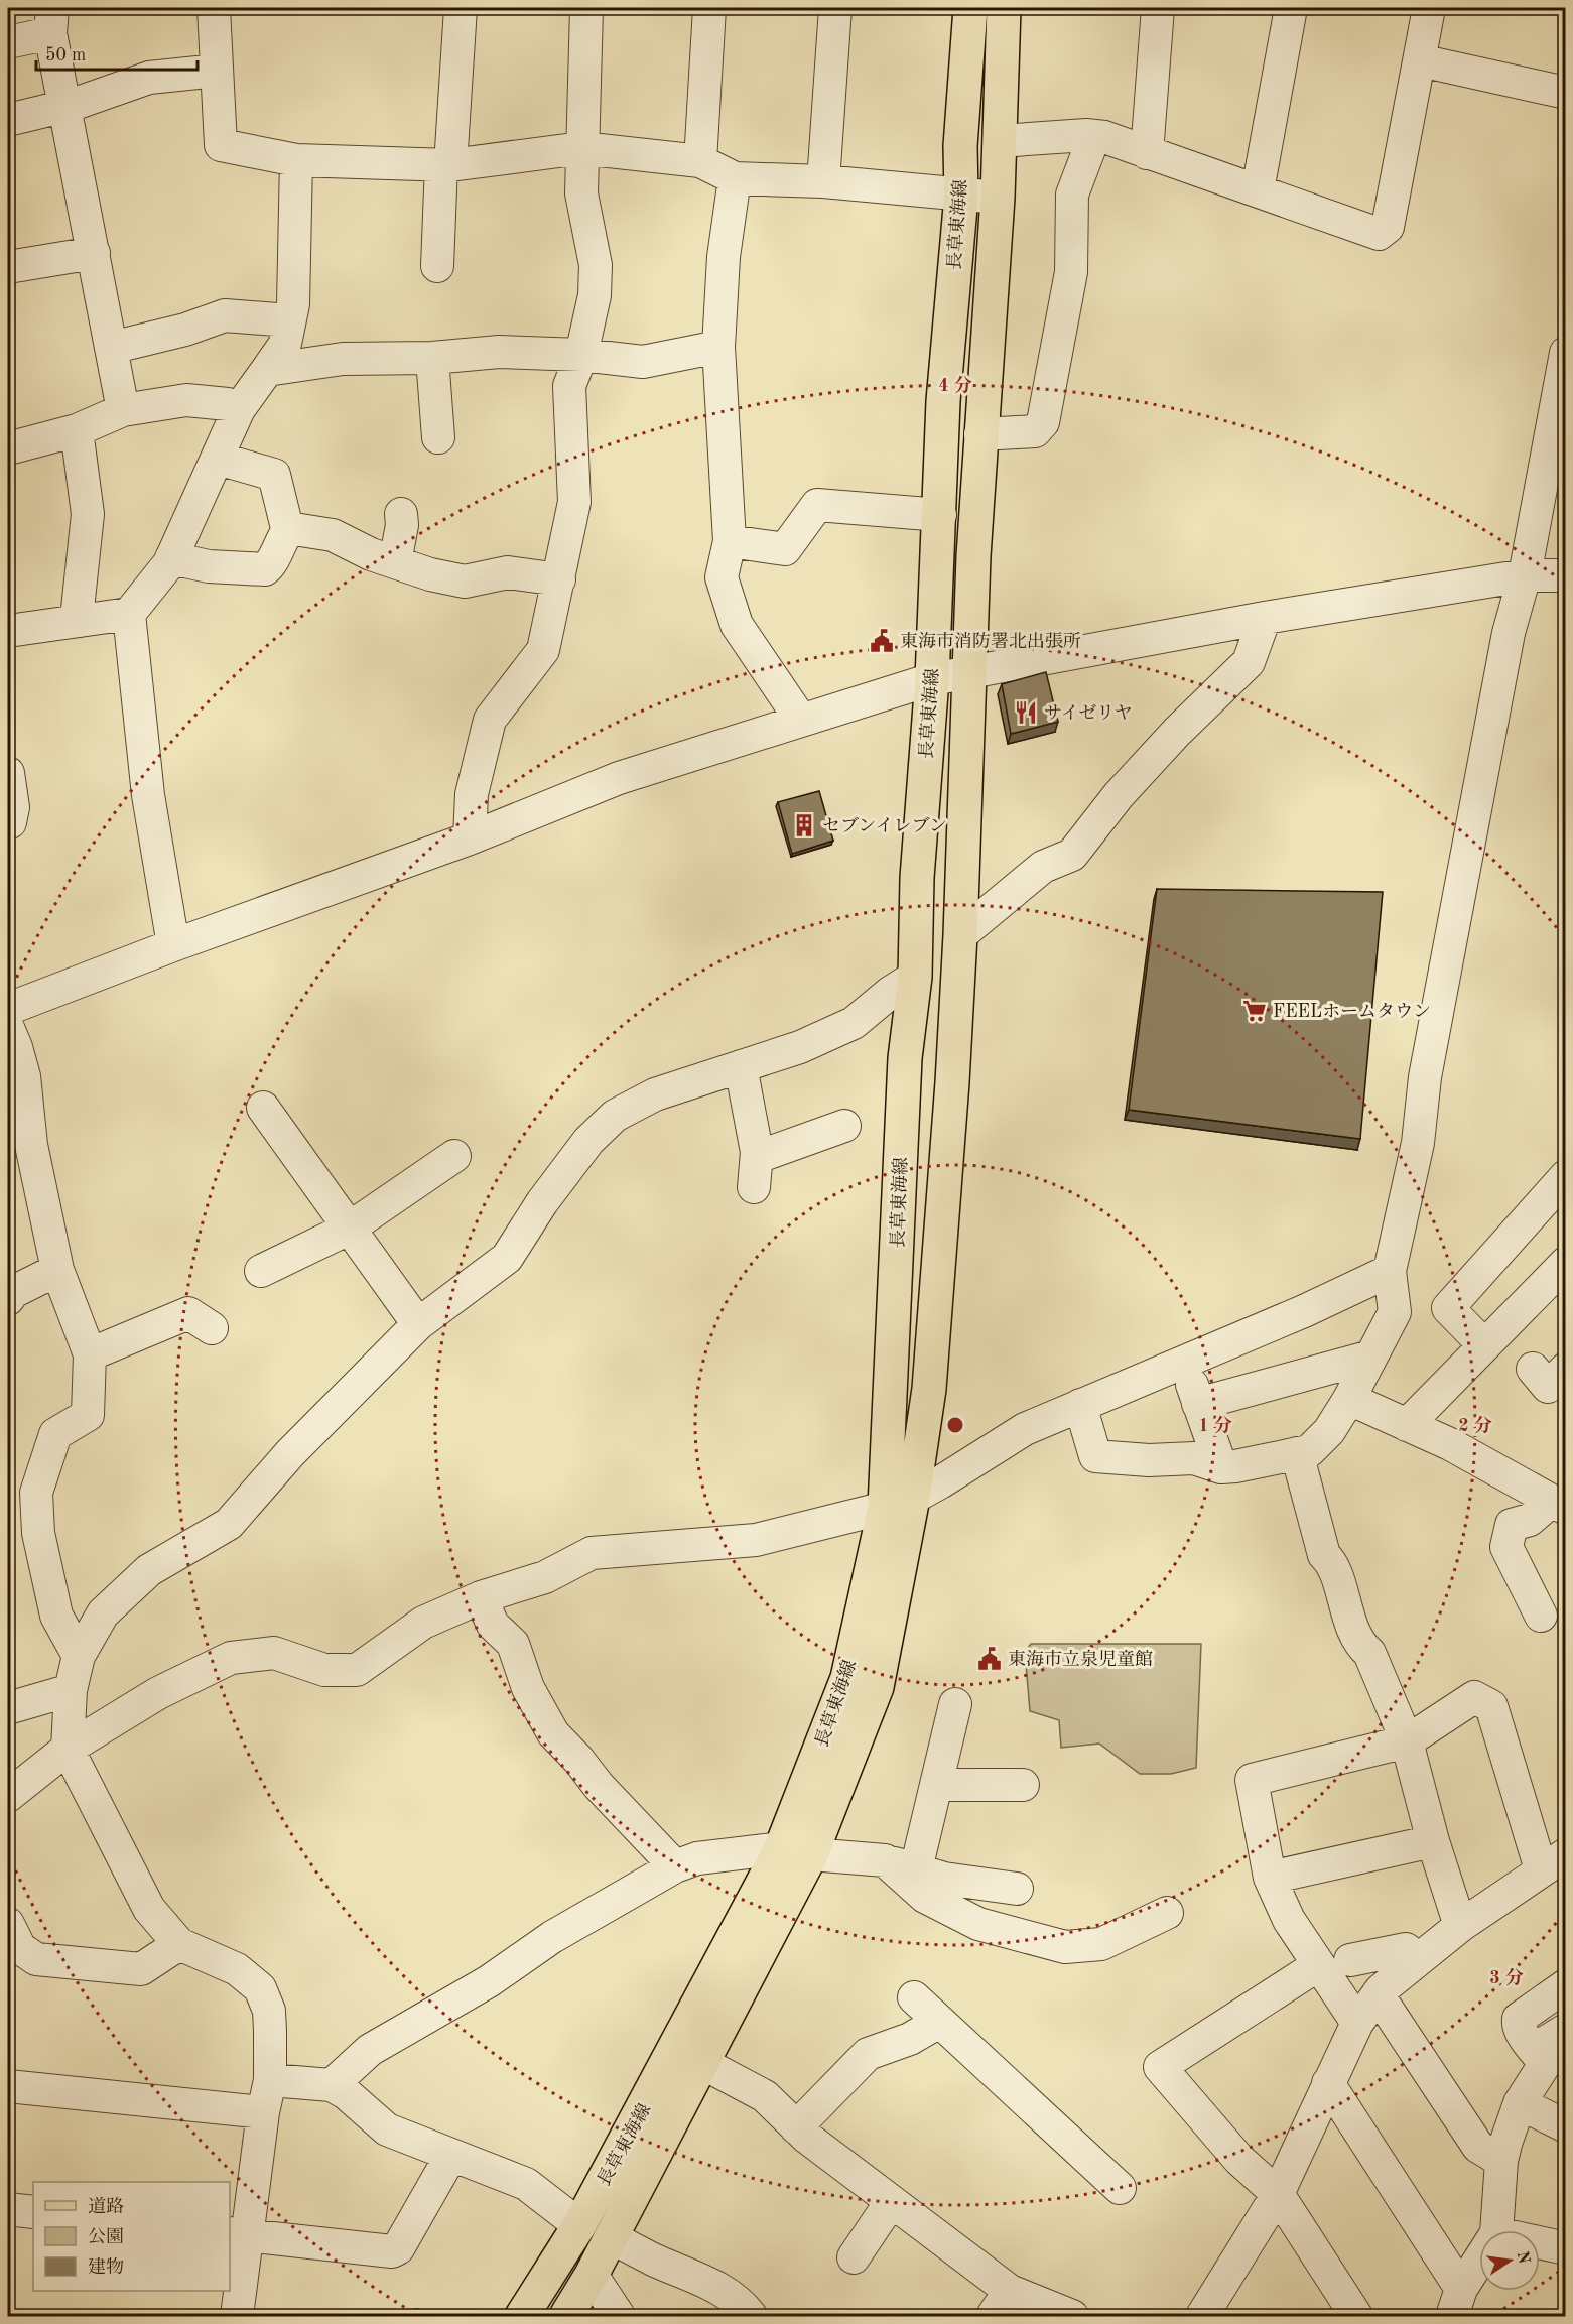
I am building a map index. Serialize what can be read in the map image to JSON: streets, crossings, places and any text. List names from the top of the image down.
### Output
{
  "streets": {
    "main road": ["長草東海線"]
  },
  "places": {
    "public building": ["東海市消防署北出張所", "東海市立泉児童館"],
    "restaurant": ["サイゼリヤ"],
    "building": ["セブンイレブン"],
    "supermarket": ["FEELホームタウン"]
  },
  "legend": ["道路", "公園", "建物"],
  "scale_bar": "50 m",
  "north": "right",
  "rings": [
    "4 分",
    "1 分",
    "2 分",
    "3 分"
  ]
}
